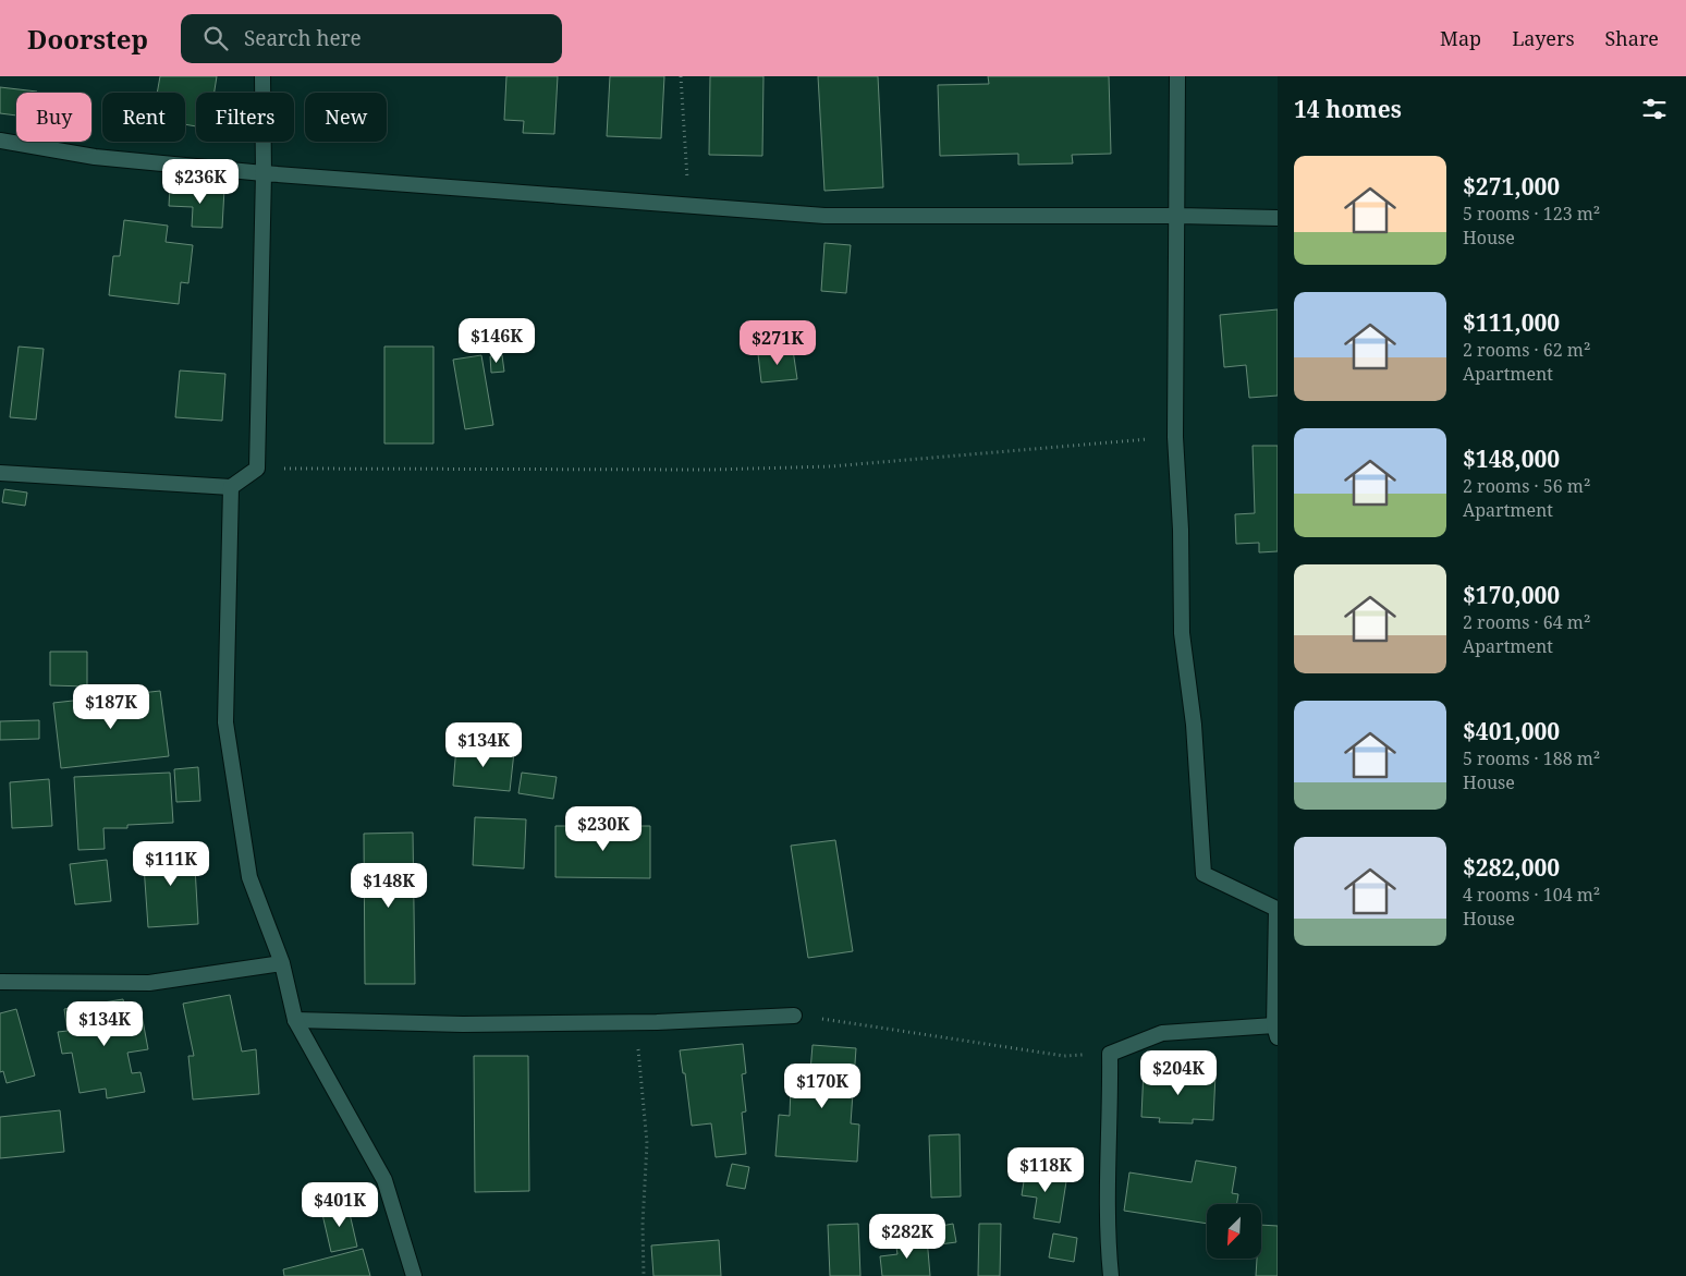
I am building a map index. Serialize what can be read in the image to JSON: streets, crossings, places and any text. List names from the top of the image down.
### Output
{
  "north": "bottom left",
  "page": {
    "header": "Doorstep",
    "search": "Search here",
    "nav": ["Map", "Layers", "Share"],
    "heading": "14 homes",
    "chip": [
      "Buy",
      "Rent",
      "Filters",
      "New"
    ],
    "list": [
      {
        "name": "$271,000",
        "note": "5 rooms · 123 m² · House"
      },
      {
        "name": "$111,000",
        "note": "2 rooms · 62 m² · Apartment"
      },
      {
        "name": "$148,000",
        "note": "2 rooms · 56 m² · Apartment"
      },
      {
        "name": "$170,000",
        "note": "2 rooms · 64 m² · Apartment"
      },
      {
        "name": "$401,000",
        "note": "5 rooms · 188 m² · House"
      },
      {
        "name": "$282,000",
        "note": "4 rooms · 104 m² · House"
      }
    ],
    "price": [
      "$236K",
      "$146K",
      "$271K",
      "$187K",
      "$134K",
      "$230K",
      "$111K",
      "$148K",
      "$134K",
      "$204K",
      "$170K",
      "$118K",
      "$401K",
      "$282K"
    ]
  }
}
